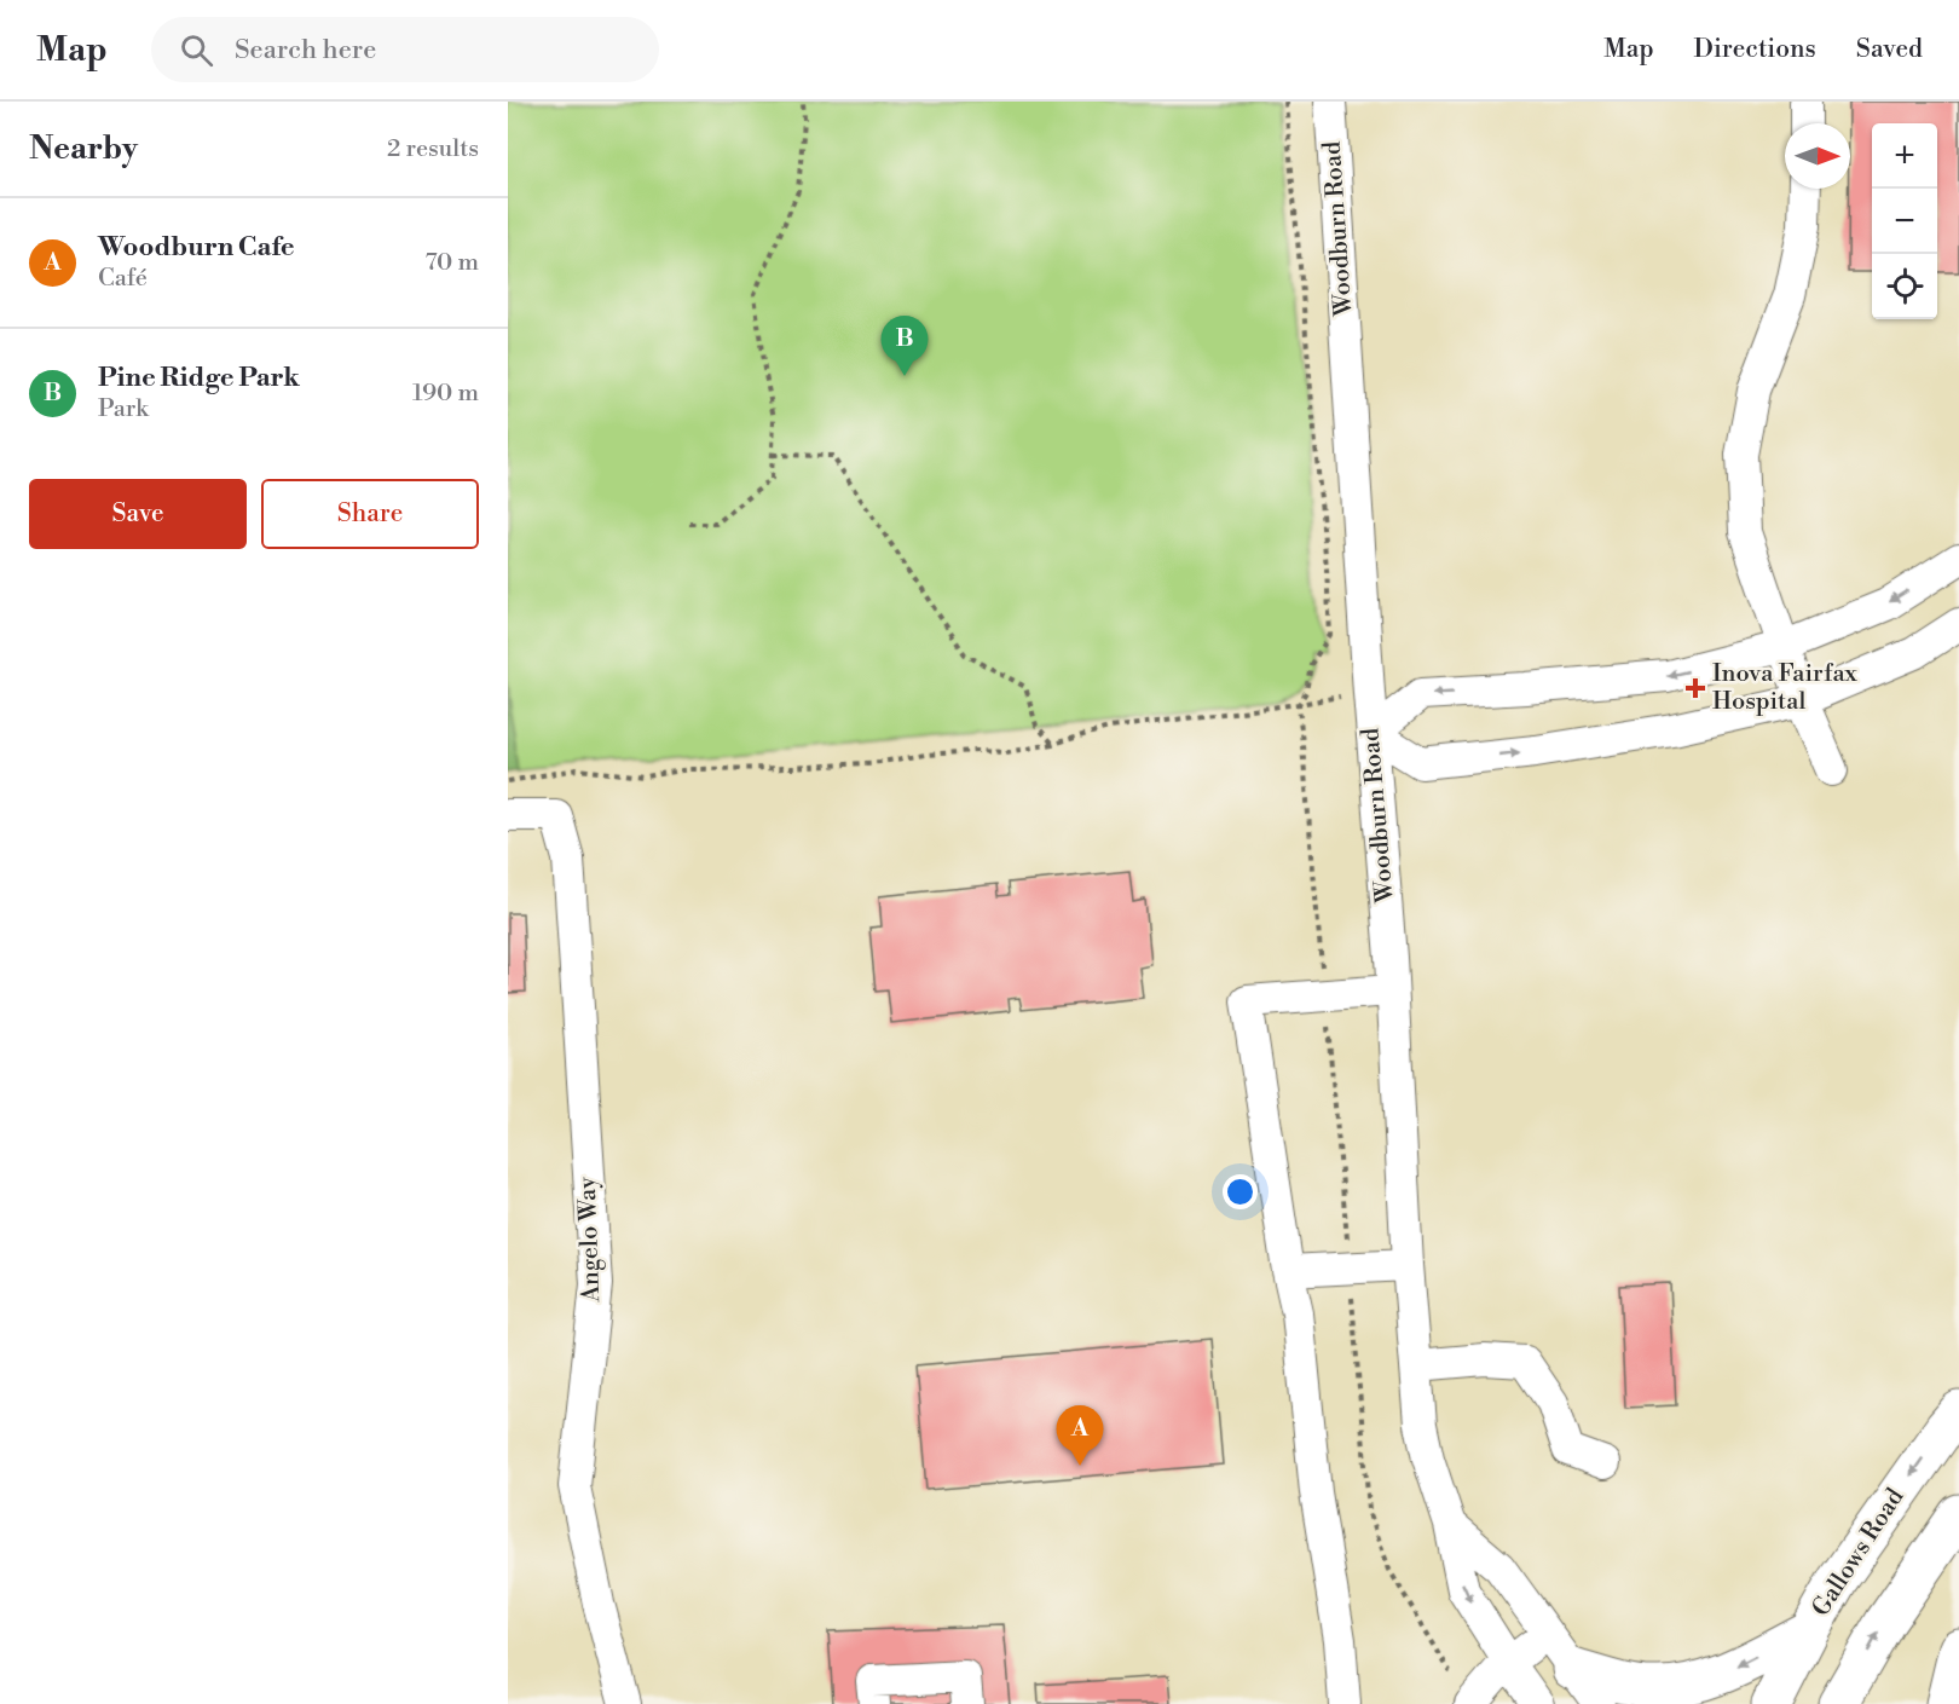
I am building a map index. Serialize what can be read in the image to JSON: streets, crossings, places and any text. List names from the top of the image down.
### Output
{
  "streets": {
    "main road": ["Gallows Road"],
    "street": ["Woodburn Road", "Angelo Way"]
  },
  "places": {
    "health": ["Inova Fairfax Hospital"]
  },
  "north": "right",
  "page": {
    "header": "Map",
    "search": "Search here",
    "nav": ["Map", "Directions", "Saved"],
    "heading": ["Nearby", "2 results"],
    "map_buttons": ["+", "−"],
    "list": [
      {
        "mark": "A",
        "name": "Woodburn Cafe",
        "note": "Café",
        "value": "70 m"
      },
      {
        "mark": "B",
        "name": "Pine Ridge Park",
        "note": "Park",
        "value": "190 m"
      }
    ],
    "pins": ["B", "A"],
    "buttons": ["Save", "Share"]
  }
}
